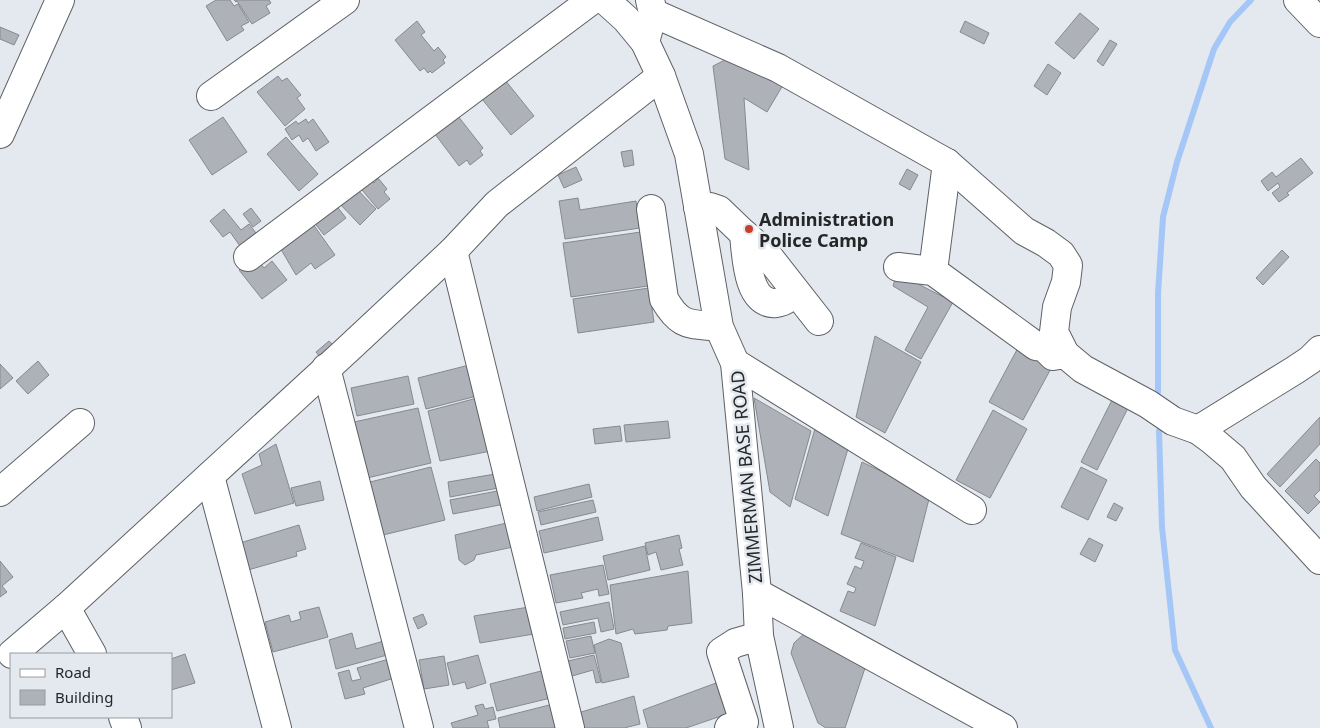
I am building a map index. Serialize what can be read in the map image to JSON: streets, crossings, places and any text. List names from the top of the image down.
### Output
{
  "streets": {
    "street": ["ZIMMERMAN BASE ROAD"]
  },
  "places": ["Administration Police Camp"],
  "legend": ["Road", "Building"]
}
